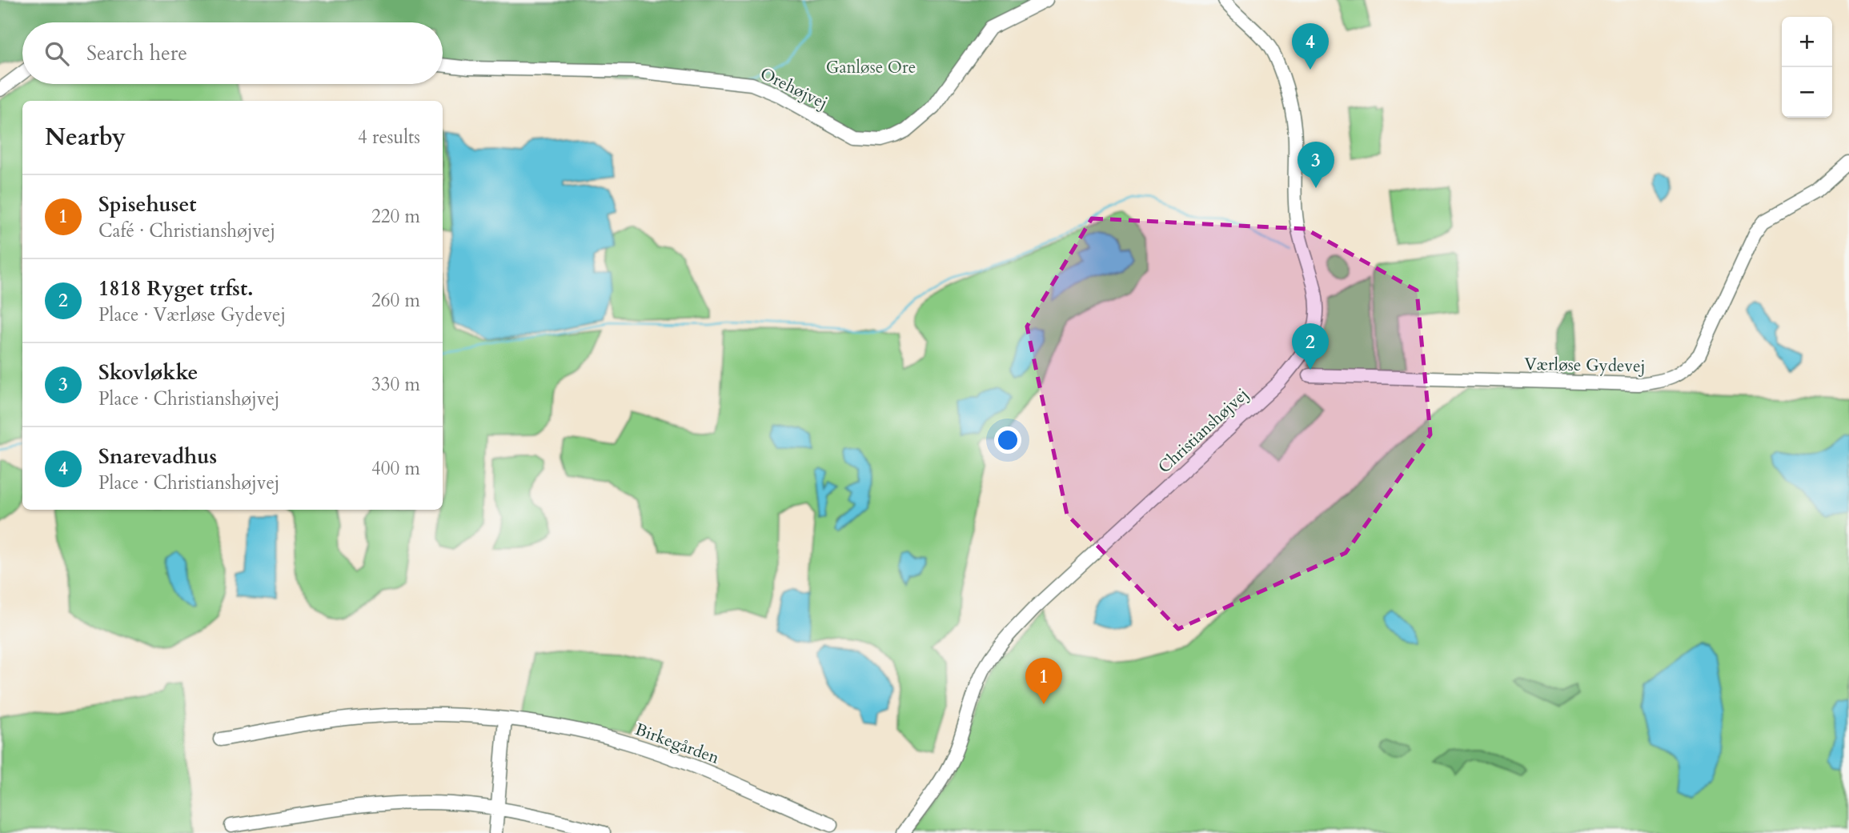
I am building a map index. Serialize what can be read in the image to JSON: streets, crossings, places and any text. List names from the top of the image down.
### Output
{
  "streets": {
    "street": [
      "Orehøjvej",
      "Værløse Gydevej",
      "Christianshøjvej",
      "Birkegården"
    ]
  },
  "parks": ["Ganløse Ore"],
  "page": {
    "map_buttons": ["+", "−"],
    "search": "Search here",
    "pins": [
      "4",
      "3",
      "2",
      "1"
    ],
    "heading": ["Nearby", "4 results"],
    "list": [
      {
        "mark": "1",
        "name": "Spisehuset",
        "note": "Café · Christianshøjvej",
        "value": "220 m"
      },
      {
        "mark": "2",
        "name": "1818 Ryget trfst.",
        "note": "Place · Værløse Gydevej",
        "value": "260 m"
      },
      {
        "mark": "3",
        "name": "Skovløkke",
        "note": "Place · Christianshøjvej",
        "value": "330 m"
      },
      {
        "mark": "4",
        "name": "Snarevadhus",
        "note": "Place · Christianshøjvej",
        "value": "400 m"
      }
    ]
  }
}
